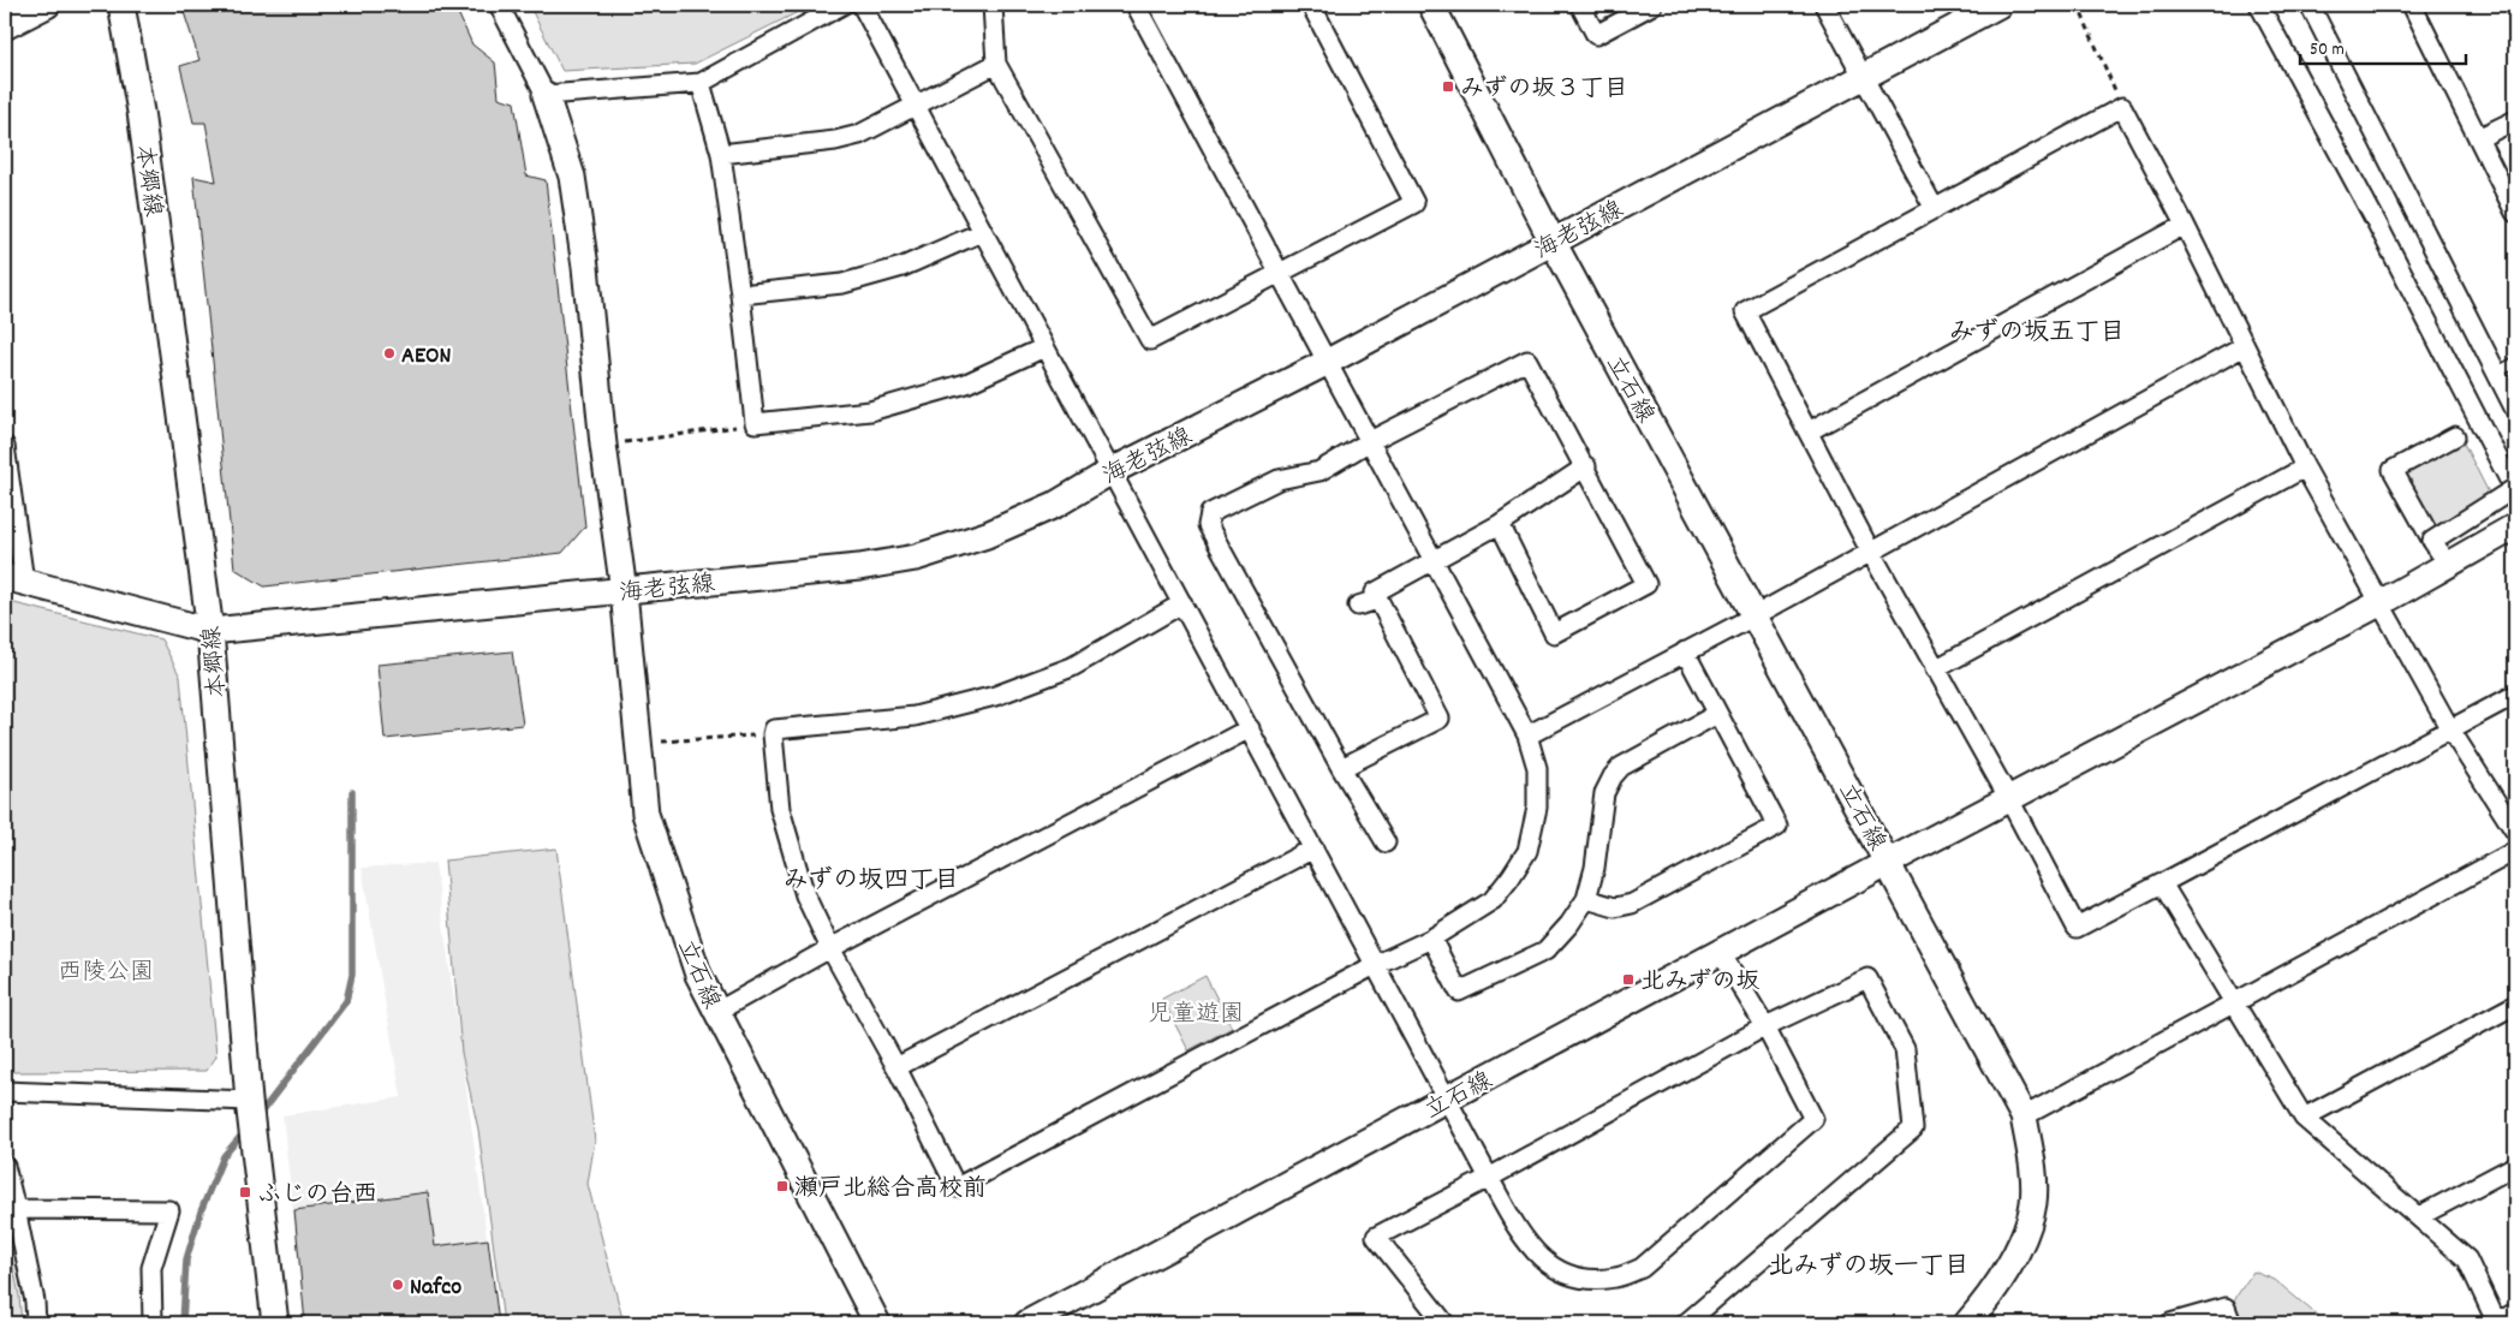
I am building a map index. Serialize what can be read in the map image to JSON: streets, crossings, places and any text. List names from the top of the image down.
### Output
{
  "streets": {
    "street": ["本郷線", "海老弦線", "立石線"]
  },
  "crossings": [
    ["本郷線", "海老弦線"],
    ["海老弦線", "立石線"]
  ],
  "districts": ["みずの坂五丁目", "みずの坂四丁目", "北みずの坂一丁目"],
  "parks": ["西陵公園", "児童遊園"],
  "places": {
    "transit": [
      "みずの坂３丁目",
      "北みずの坂",
      "瀬戸北総合高校前",
      "ふじの台西"
    ],
    "other": ["AEON", "Nafco"]
  },
  "scale_bar": "50 m"
}
